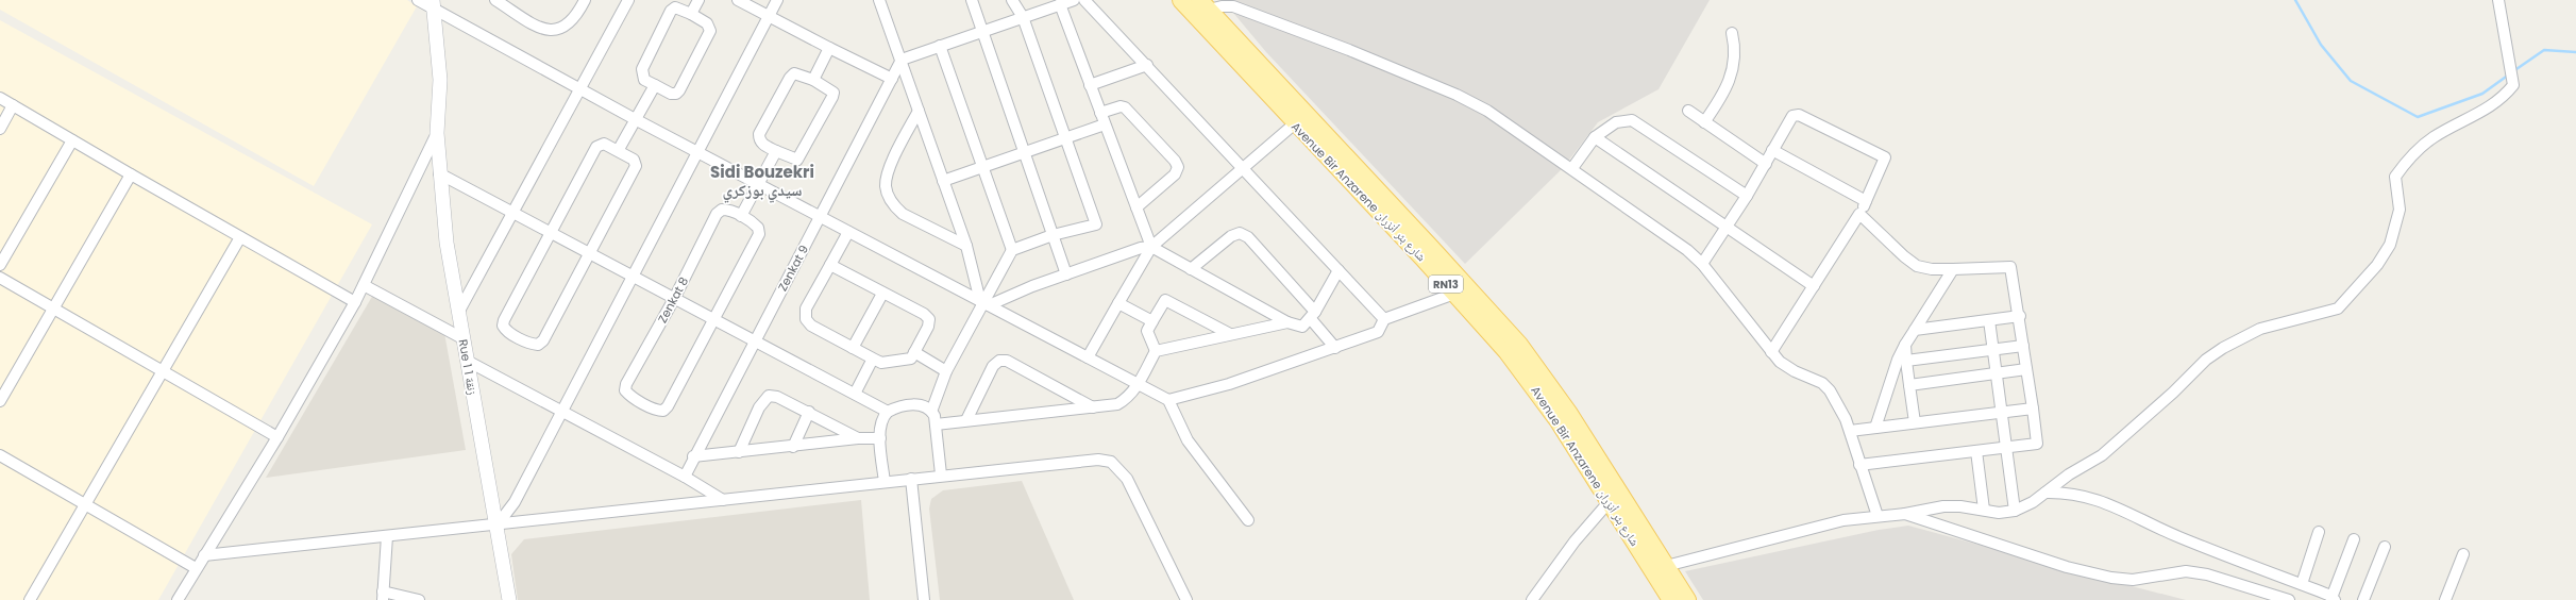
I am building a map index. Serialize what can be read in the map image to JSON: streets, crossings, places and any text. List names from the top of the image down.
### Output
{
  "streets": {
    "main road": ["Avenue Bir Anzarene شارع بئر أنزران", "RN13"],
    "street": ["Zenkat 9", "Zenkat 8", "Rue 1 زنقة 1"]
  },
  "districts": ["Sidi Bouzekri سيدي بوزكري"]
}
